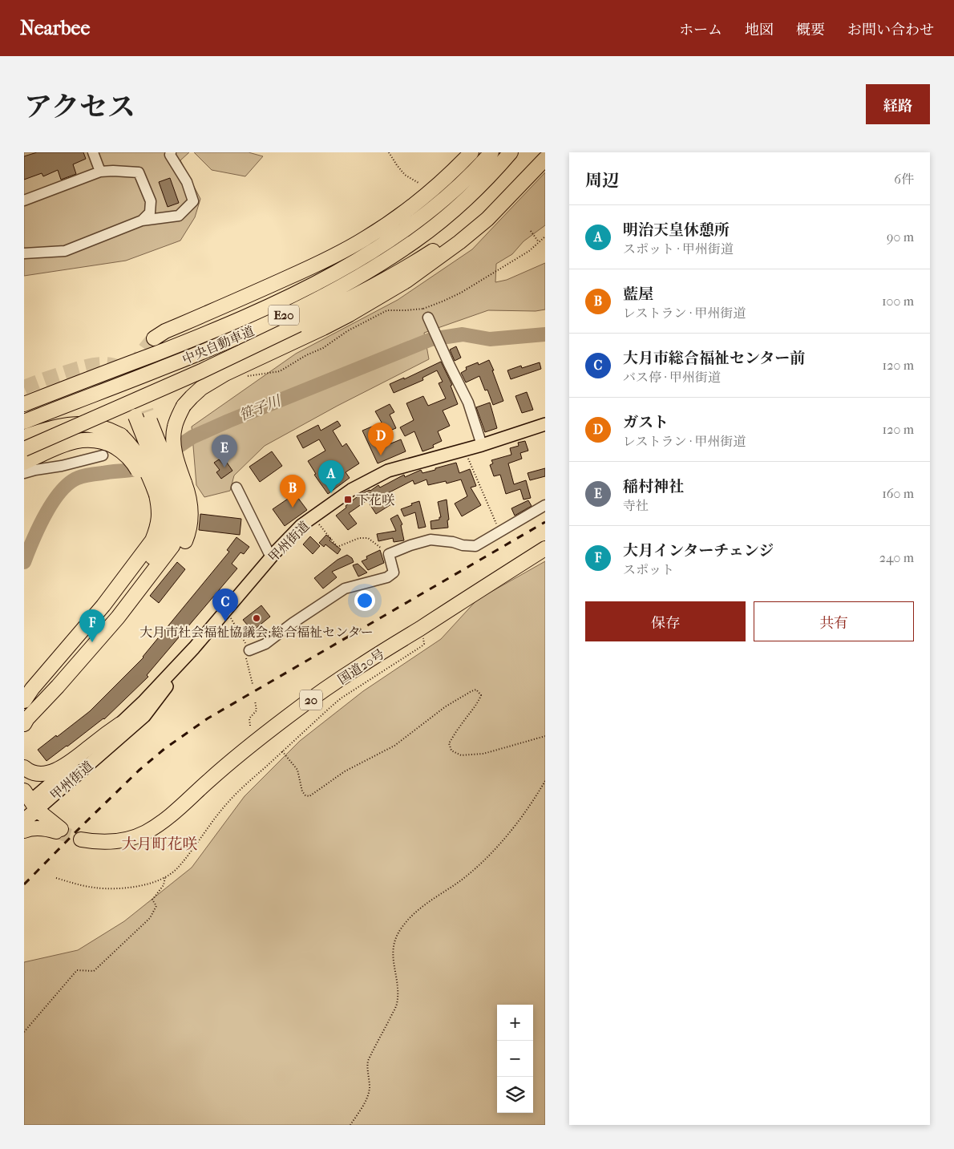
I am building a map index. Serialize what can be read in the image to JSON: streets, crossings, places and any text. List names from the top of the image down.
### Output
{
  "streets": {
    "highway": [
      "E20",
      "中央自動車道",
      "甲州街道",
      "国道20号",
      "20"
    ]
  },
  "districts": ["大月町花咲"],
  "water": ["笹子川"],
  "places": {
    "transit": ["下花咲"],
    "other": ["大月市社会福祉協議会;総合福祉センター"]
  },
  "page": {
    "header": "Nearbee",
    "nav": [
      "ホーム",
      "地図",
      "概要",
      "お問い合わせ"
    ],
    "title": "アクセス",
    "buttons": [
      "経路",
      ["保存", "共有"]
    ],
    "heading": ["周辺", "6件"],
    "list": [
      {
        "mark": "A",
        "name": "明治天皇休憩所",
        "note": "スポット · 甲州街道",
        "value": "90 m"
      },
      {
        "mark": "B",
        "name": "藍屋",
        "note": "レストラン · 甲州街道",
        "value": "100 m"
      },
      {
        "mark": "C",
        "name": "大月市総合福祉センター前",
        "note": "バス停 · 甲州街道",
        "value": "120 m"
      },
      {
        "mark": "D",
        "name": "ガスト",
        "note": "レストラン · 甲州街道",
        "value": "120 m"
      },
      {
        "mark": "E",
        "name": "稲村神社",
        "note": "寺社",
        "value": "160 m"
      },
      {
        "mark": "F",
        "name": "大月インターチェンジ",
        "note": "スポット",
        "value": "240 m"
      }
    ],
    "pins": [
      "D",
      "E",
      "A",
      "B",
      "C",
      "F"
    ],
    "map_buttons": ["+", "−"]
  }
}
